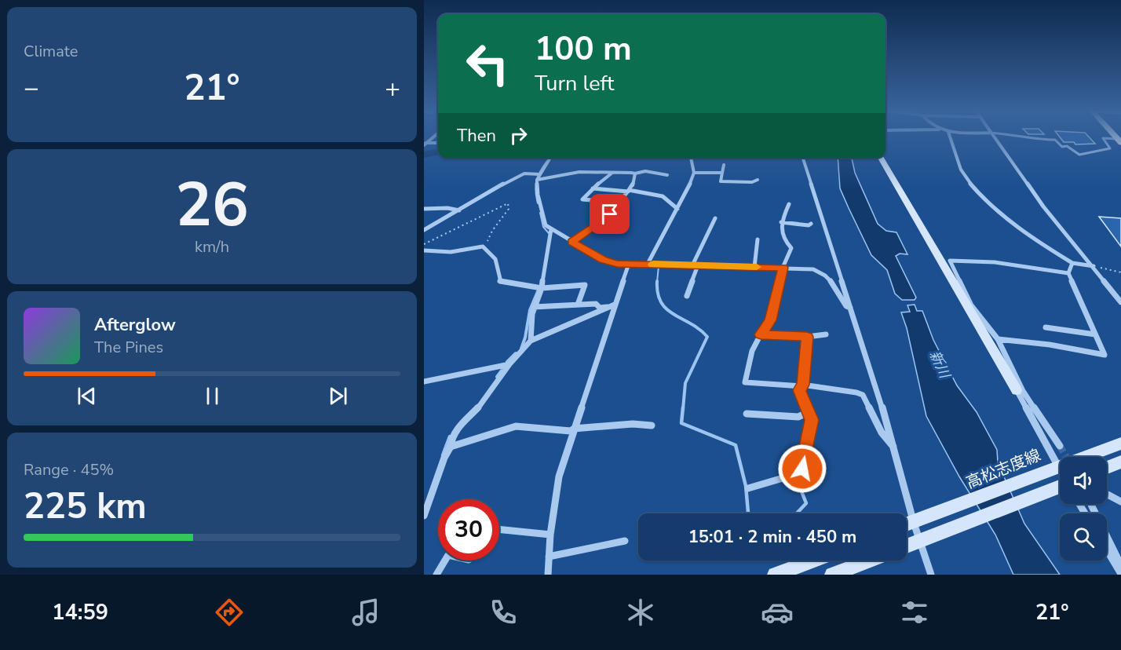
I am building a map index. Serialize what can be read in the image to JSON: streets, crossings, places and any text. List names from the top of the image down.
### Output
{
  "streets": {
    "street": ["高松志度線"]
  },
  "water": ["新川"],
  "page": {
    "tile": [
      "Climate",
      ["26", "km/h"],
      ["Range · 45%", "225 km"]
    ],
    "turn": ["100 m", "Turn left"],
    "heat": ["−", "21°", "+"],
    "then": "Then",
    "song": ["Afterglow", "The Pines"],
    "limit": "30",
    "trip": "15:01 · 2 min · 450 m",
    "tabs": ["14:59", "21°"]
  }
}
